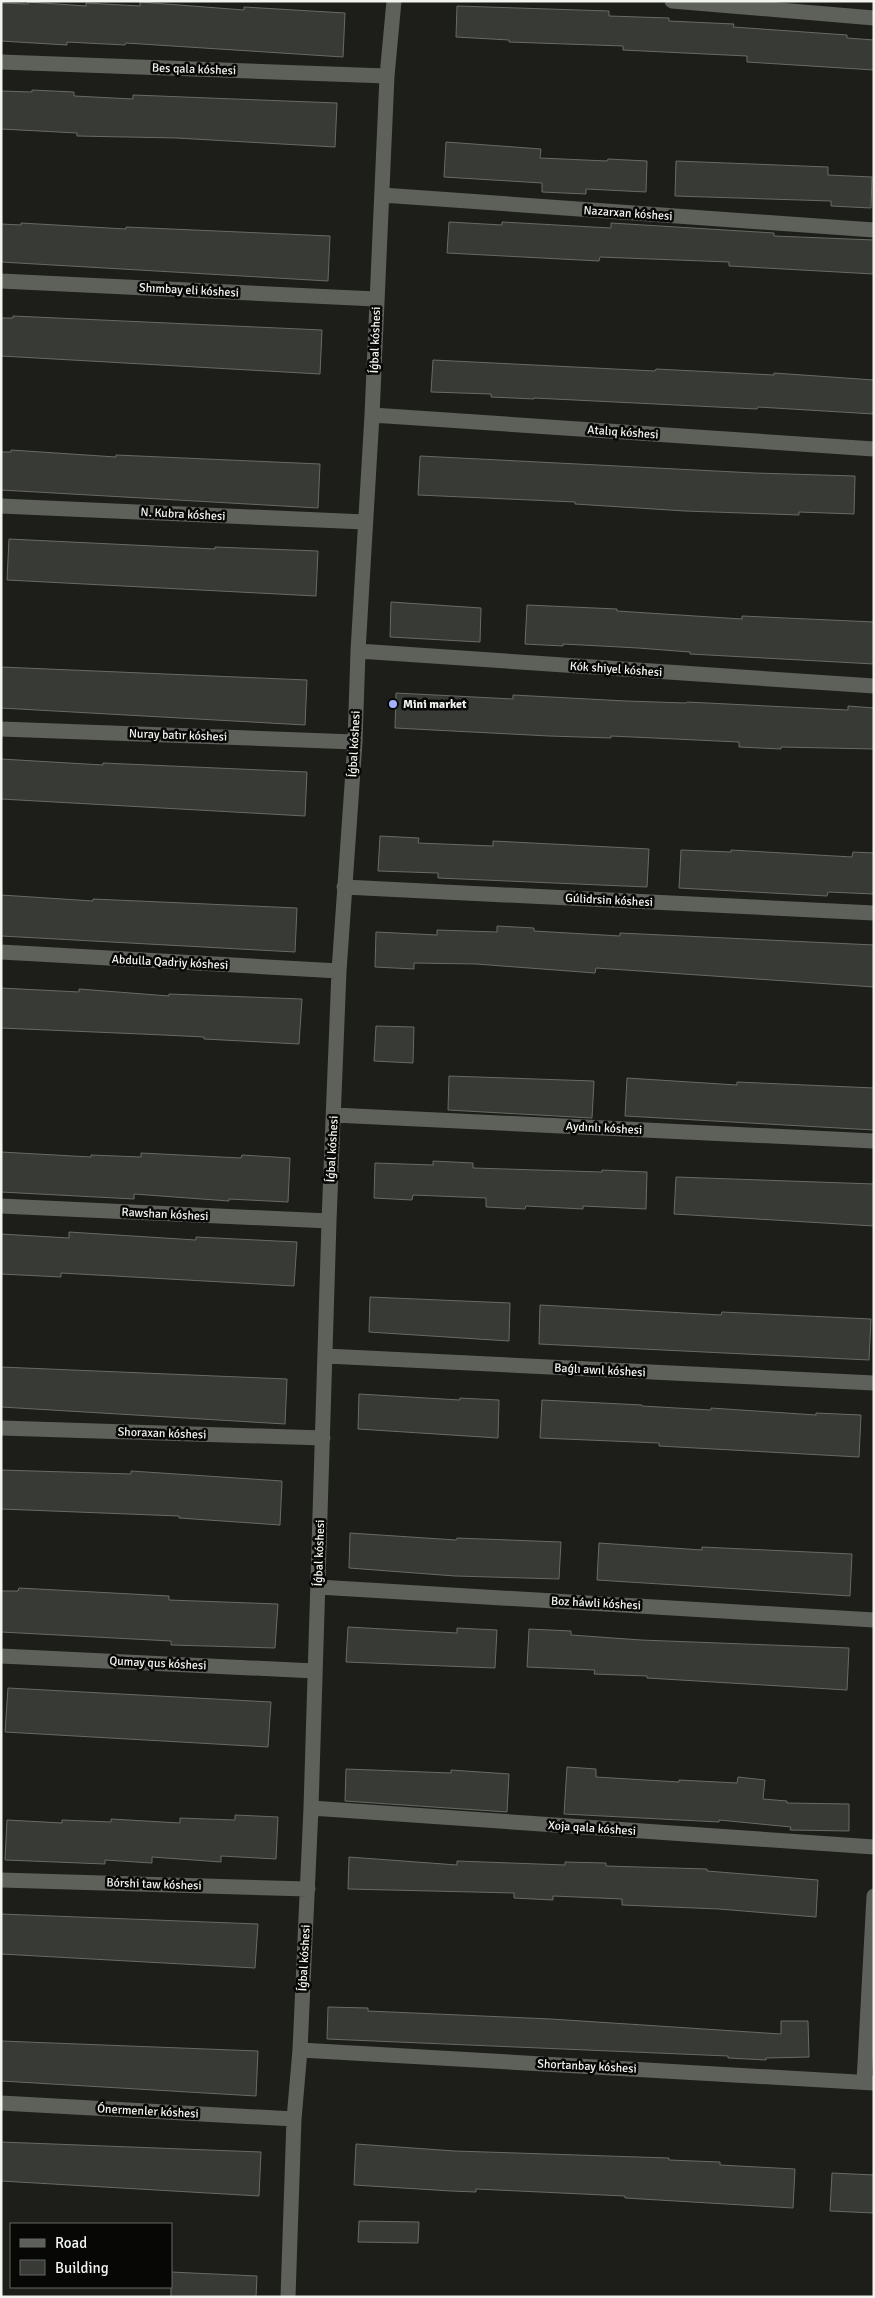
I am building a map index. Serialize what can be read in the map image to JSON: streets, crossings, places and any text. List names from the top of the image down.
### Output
{
  "streets": {
    "street": [
      "Bes qala kóshesi",
      "Nazarxan kóshesi",
      "Shımbay eli kóshesi",
      "Íǵbal kóshesi",
      "Atalıq kóshesi",
      "N. Kubra kóshesi",
      "Kók shiyel kóshesi",
      "Nuray batır kóshesi",
      "Gúlidrsin kóshesi",
      "Abdulla Qadriy kóshesi",
      "Aydınlı kóshesi",
      "Rawshan kóshesi",
      "Baǵlı awıl kóshesi",
      "Shoraxan kóshesi",
      "Boz háwli kóshesi",
      "Qumay qus kóshesi",
      "Xoja qala kóshesi",
      "Bórshi taw kóshesi",
      "Shortanbay kóshesi",
      "Ónermenler kóshesi"
    ]
  },
  "crossings": [
    ["Bes qala kóshesi", "Íǵbal kóshesi"],
    ["Nazarxan kóshesi", "Íǵbal kóshesi"],
    ["Shımbay eli kóshesi", "Íǵbal kóshesi"],
    ["Íǵbal kóshesi", "Atalıq kóshesi"],
    ["Íǵbal kóshesi", "N. Kubra kóshesi"],
    ["Íǵbal kóshesi", "Kók shiyel kóshesi"],
    ["Íǵbal kóshesi", "Nuray batır kóshesi"],
    ["Íǵbal kóshesi", "Gúlidrsin kóshesi"],
    ["Íǵbal kóshesi", "Abdulla Qadriy kóshesi"],
    ["Íǵbal kóshesi", "Aydınlı kóshesi"],
    ["Íǵbal kóshesi", "Rawshan kóshesi"],
    ["Íǵbal kóshesi", "Baǵlı awıl kóshesi"],
    ["Íǵbal kóshesi", "Shoraxan kóshesi"],
    ["Íǵbal kóshesi", "Boz háwli kóshesi"],
    ["Íǵbal kóshesi", "Qumay qus kóshesi"],
    ["Íǵbal kóshesi", "Xoja qala kóshesi"],
    ["Íǵbal kóshesi", "Bórshi taw kóshesi"],
    ["Íǵbal kóshesi", "Shortanbay kóshesi"],
    ["Íǵbal kóshesi", "Ónermenler kóshesi"]
  ],
  "places": ["Mini market"],
  "legend": ["Road", "Building"]
}
